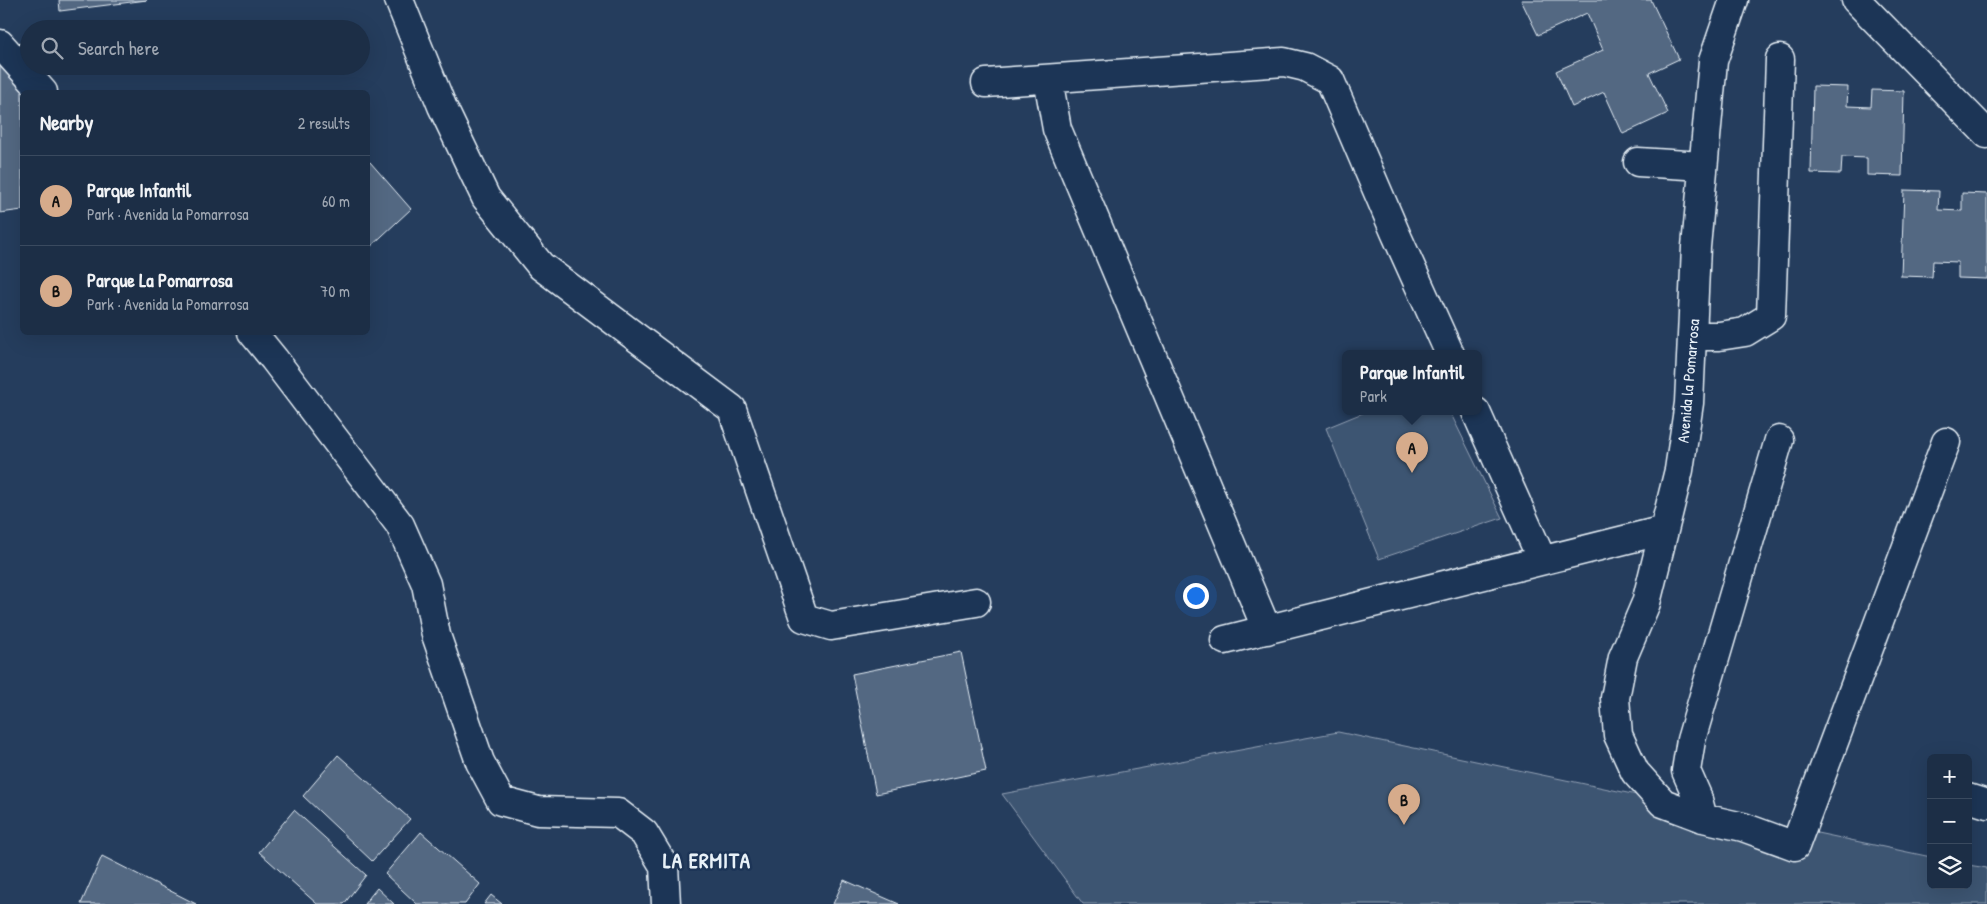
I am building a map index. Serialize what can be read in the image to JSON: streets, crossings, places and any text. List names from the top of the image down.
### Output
{
  "streets": {
    "street": ["Avenida la Pomarrosa"]
  },
  "districts": ["LA ERMITA"],
  "page": {
    "search": "Search here",
    "heading": ["Nearby", "2 results"],
    "list": [
      {
        "mark": "A",
        "name": "Parque Infantil",
        "note": "Park · Avenida la Pomarrosa",
        "value": "60 m"
      },
      {
        "mark": "B",
        "name": "Parque La Pomarrosa",
        "note": "Park · Avenida la Pomarrosa",
        "value": "70 m"
      }
    ],
    "popup": ["Parque Infantil", "Park"],
    "pins": ["A", "B"],
    "map_buttons": ["+", "−"]
  }
}
